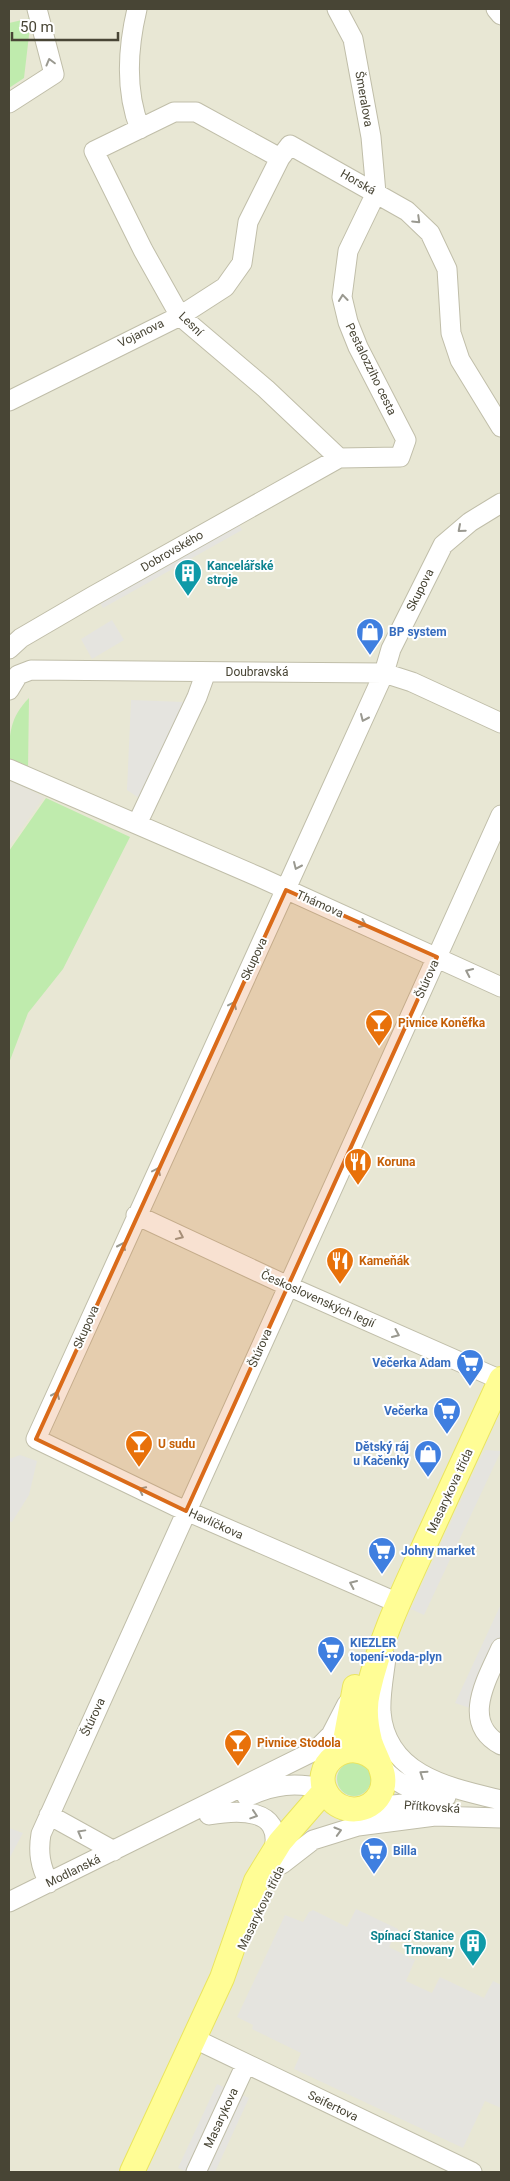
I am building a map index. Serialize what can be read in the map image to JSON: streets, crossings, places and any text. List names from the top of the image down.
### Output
{
  "streets": {
    "main road": ["Masarykova třída"],
    "street": [
      "Šmeralova",
      "Horská",
      "Lesní",
      "Vojanova",
      "Pestalozziho cesta",
      "Dobrovského",
      "Skupova",
      "Doubravská",
      "Thámova",
      "Štúrova",
      "Československých legií",
      "Havlíčkova",
      "Přítkovská",
      "Modlanská",
      "Seifertova",
      "Masarykova"
    ]
  },
  "crossings": [
    ["Šmeralova", "Horská"],
    ["Šmeralova", "Pestalozziho cesta"],
    ["Horská", "Vojanova"],
    ["Horská", "Pestalozziho cesta"],
    ["Lesní", "Vojanova"],
    ["Lesní", "Pestalozziho cesta"],
    ["Lesní", "Dobrovského"],
    ["Pestalozziho cesta", "Dobrovského"],
    ["Skupova", "Doubravská"],
    ["Skupova", "Thámova"],
    ["Skupova", "Československých legií"],
    ["Skupova", "Havlíčkova"],
    ["Thámova", "Štúrova"],
    ["Štúrova", "Československých legií"],
    ["Štúrova", "Havlíčkova"],
    ["Štúrova", "Modlanská"],
    ["Československých legií", "Masarykova třída"],
    ["Masarykova třída", "Havlíčkova"],
    ["Masarykova třída", "Přítkovská"],
    ["Masarykova třída", "Seifertova"],
    ["Seifertova", "Masarykova"]
  ],
  "one_way": ["Horská", "Československých legií", "Havlíčkova"],
  "places": {
    "building": ["Kancelářské stroje", "Spínací Stanice Trnovany"],
    "shop": ["BP system", "Dětský ráj u Kačenky"],
    "bar": ["Pivnice Koněfka", "U sudu", "Pivnice Stodola"],
    "restaurant": ["Koruna", "Kameňák"],
    "supermarket": [
      "Večerka Adam",
      "Večerka",
      "Johny market",
      "KIEZLER topení-voda-plyn",
      "Billa"
    ]
  },
  "scale_bar": "50 m"
}
